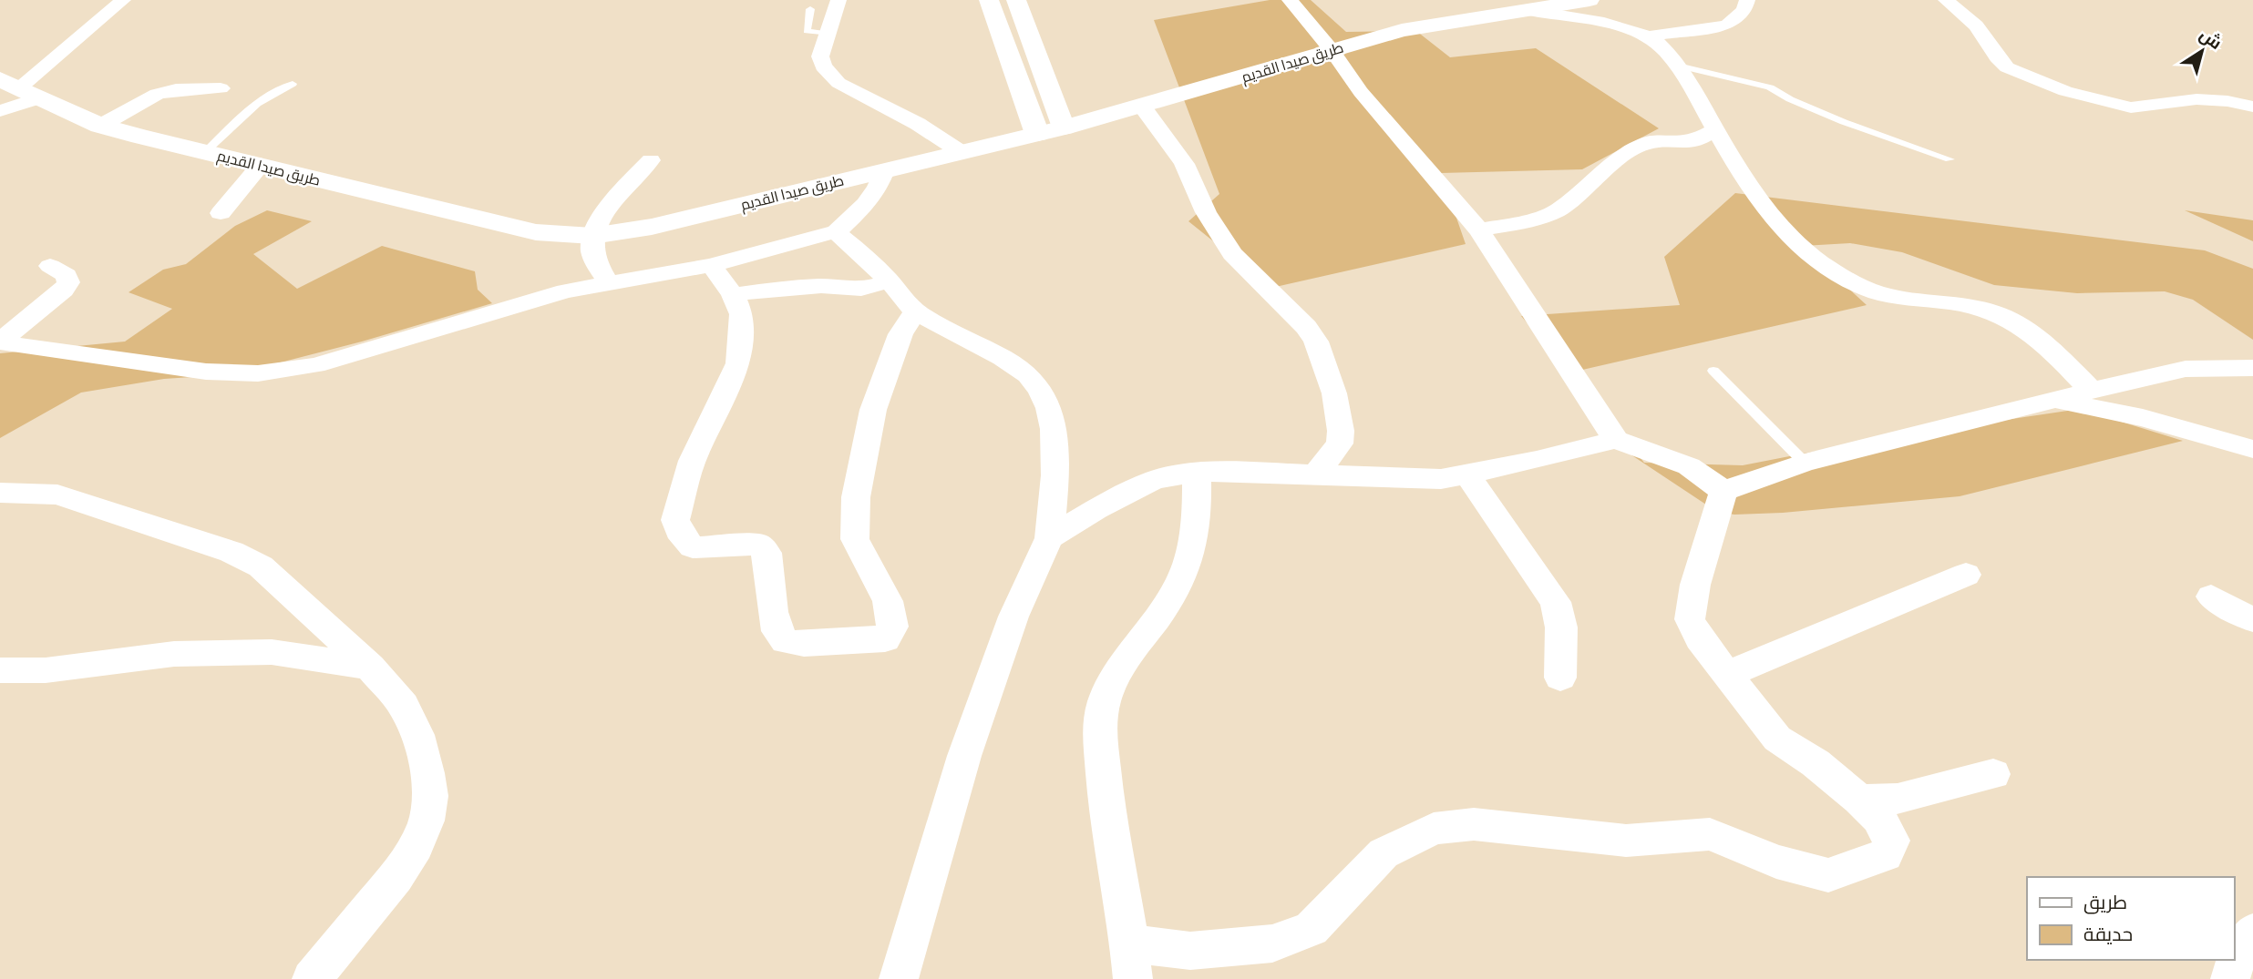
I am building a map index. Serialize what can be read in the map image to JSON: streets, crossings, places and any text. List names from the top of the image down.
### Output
{
  "streets": {
    "main road": ["طريق صيدا القديم"]
  },
  "legend": ["طريق", "حديقة"],
  "north": "top right"
}
